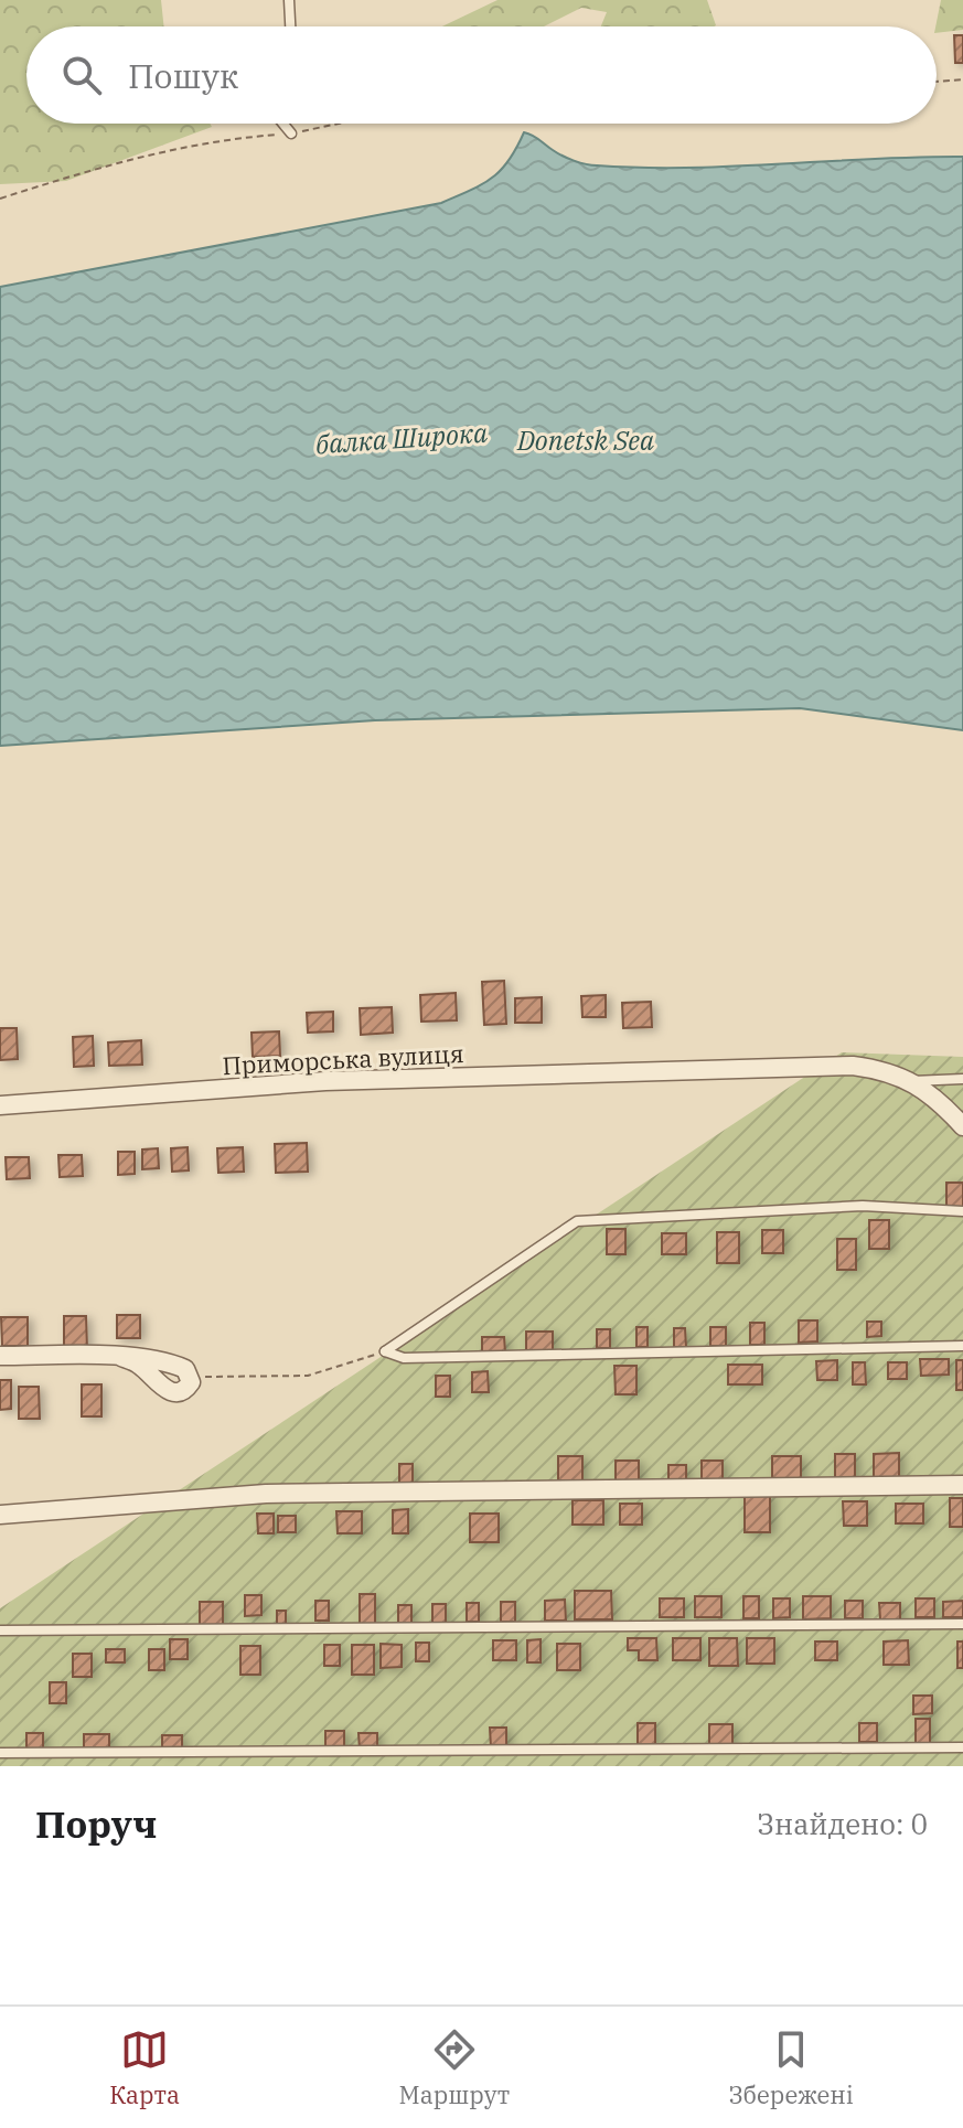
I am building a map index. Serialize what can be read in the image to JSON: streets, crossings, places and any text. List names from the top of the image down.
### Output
{
  "streets": {
    "street": ["Приморська вулиця"]
  },
  "water": ["балка Широка", "Donetsk Sea"],
  "page": {
    "search": "Пошук",
    "heading": ["Поруч", "Знайдено: 0"],
    "nav": ["Карта", "Маршрут", "Збережені"]
  }
}
